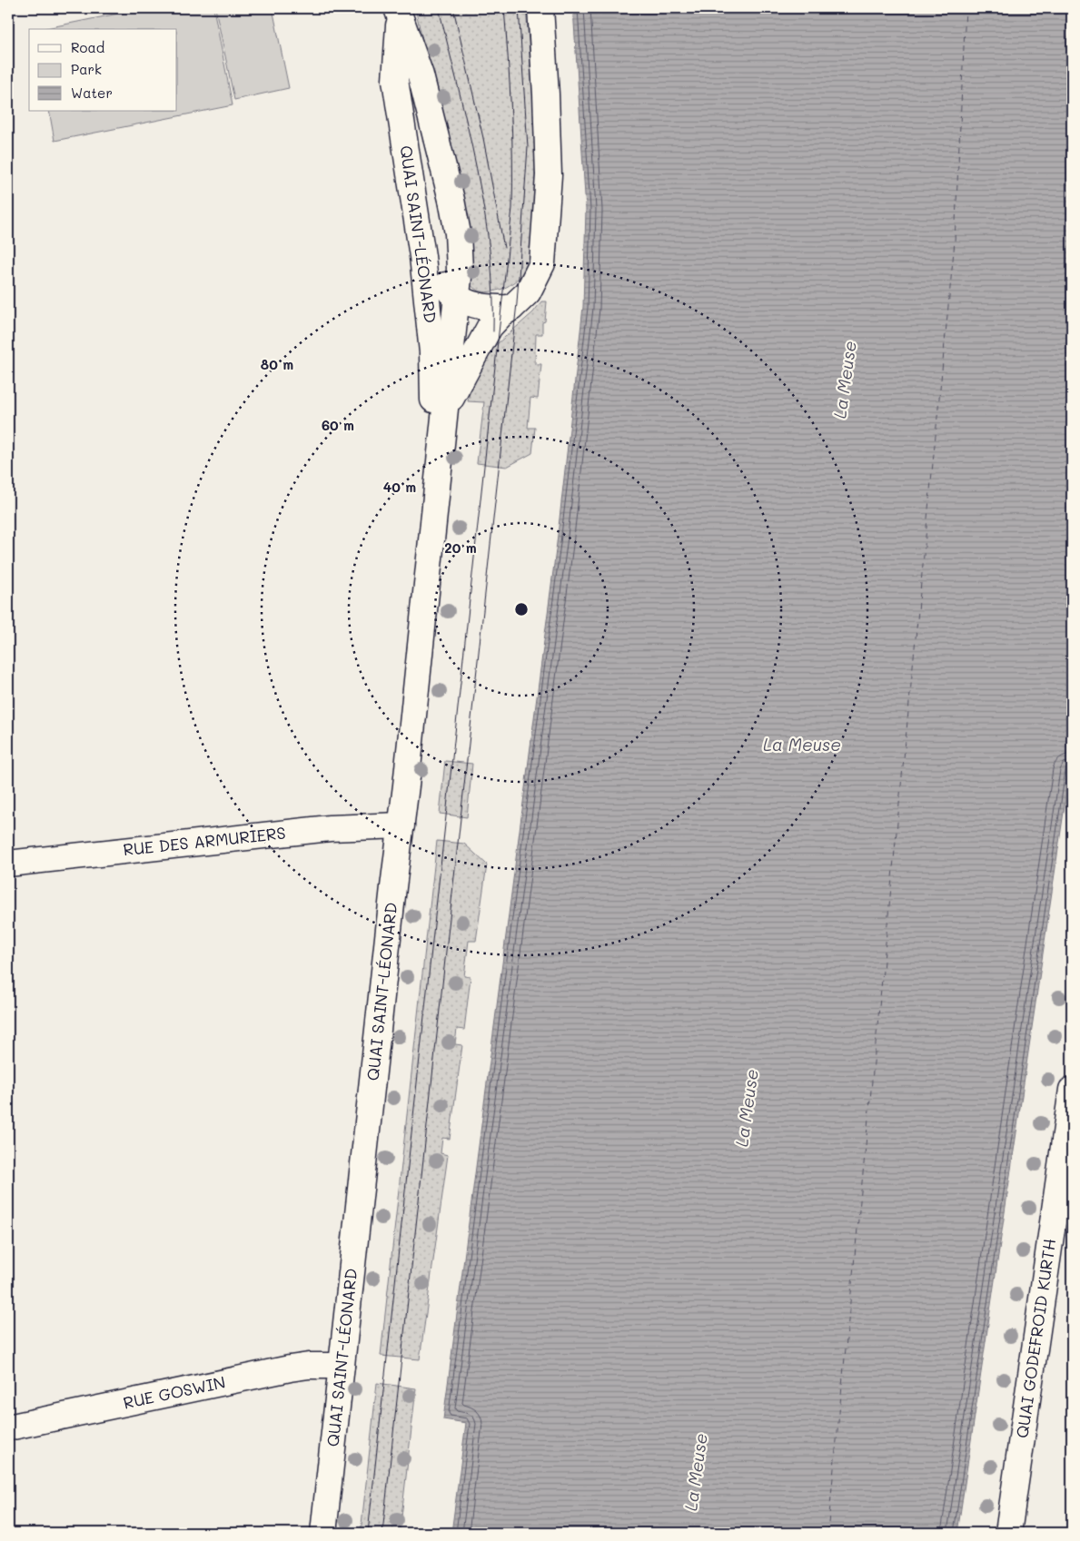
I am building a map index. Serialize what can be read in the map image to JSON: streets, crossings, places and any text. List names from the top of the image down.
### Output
{
  "streets": {
    "main road": [
      "QUAI SAINT-LÉONARD",
      "RUE DES ARMURIERS",
      "QUAI GODEFROID KURTH",
      "RUE GOSWIN"
    ]
  },
  "crossings": [
    ["QUAI SAINT-LÉONARD", "RUE DES ARMURIERS"],
    ["QUAI SAINT-LÉONARD", "RUE GOSWIN"]
  ],
  "water": ["La Meuse"],
  "legend": ["Road", "Park", "Water"],
  "rings": [
    "80 m",
    "60 m",
    "40 m",
    "20 m"
  ]
}
